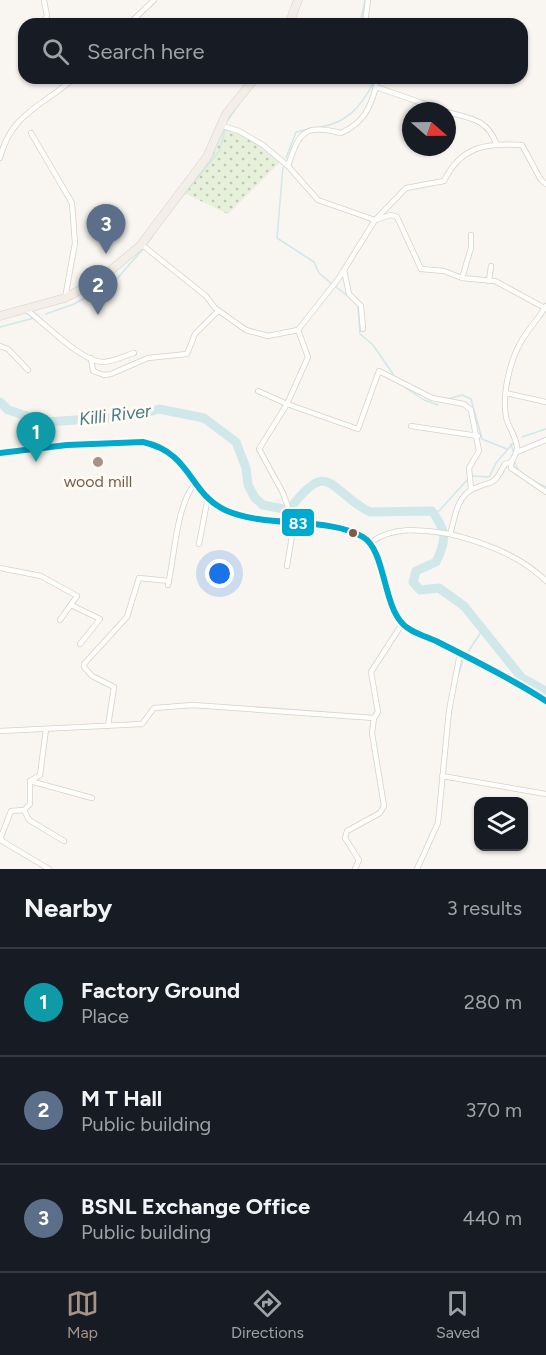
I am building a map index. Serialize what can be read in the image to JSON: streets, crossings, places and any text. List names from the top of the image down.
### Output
{
  "water": ["Killi River"],
  "places": ["wood mill"],
  "lines": ["transit line 83"],
  "north": "right",
  "page": {
    "search": "Search here",
    "pins": ["3", "2", "1"],
    "heading": ["Nearby", "3 results"],
    "list": [
      {
        "mark": "1",
        "name": "Factory Ground",
        "note": "Place",
        "value": "280 m"
      },
      {
        "mark": "2",
        "name": "M T Hall",
        "note": "Public building",
        "value": "370 m"
      },
      {
        "mark": "3",
        "name": "BSNL Exchange Office",
        "note": "Public building",
        "value": "440 m"
      }
    ],
    "nav": ["Map", "Directions", "Saved"]
  }
}
